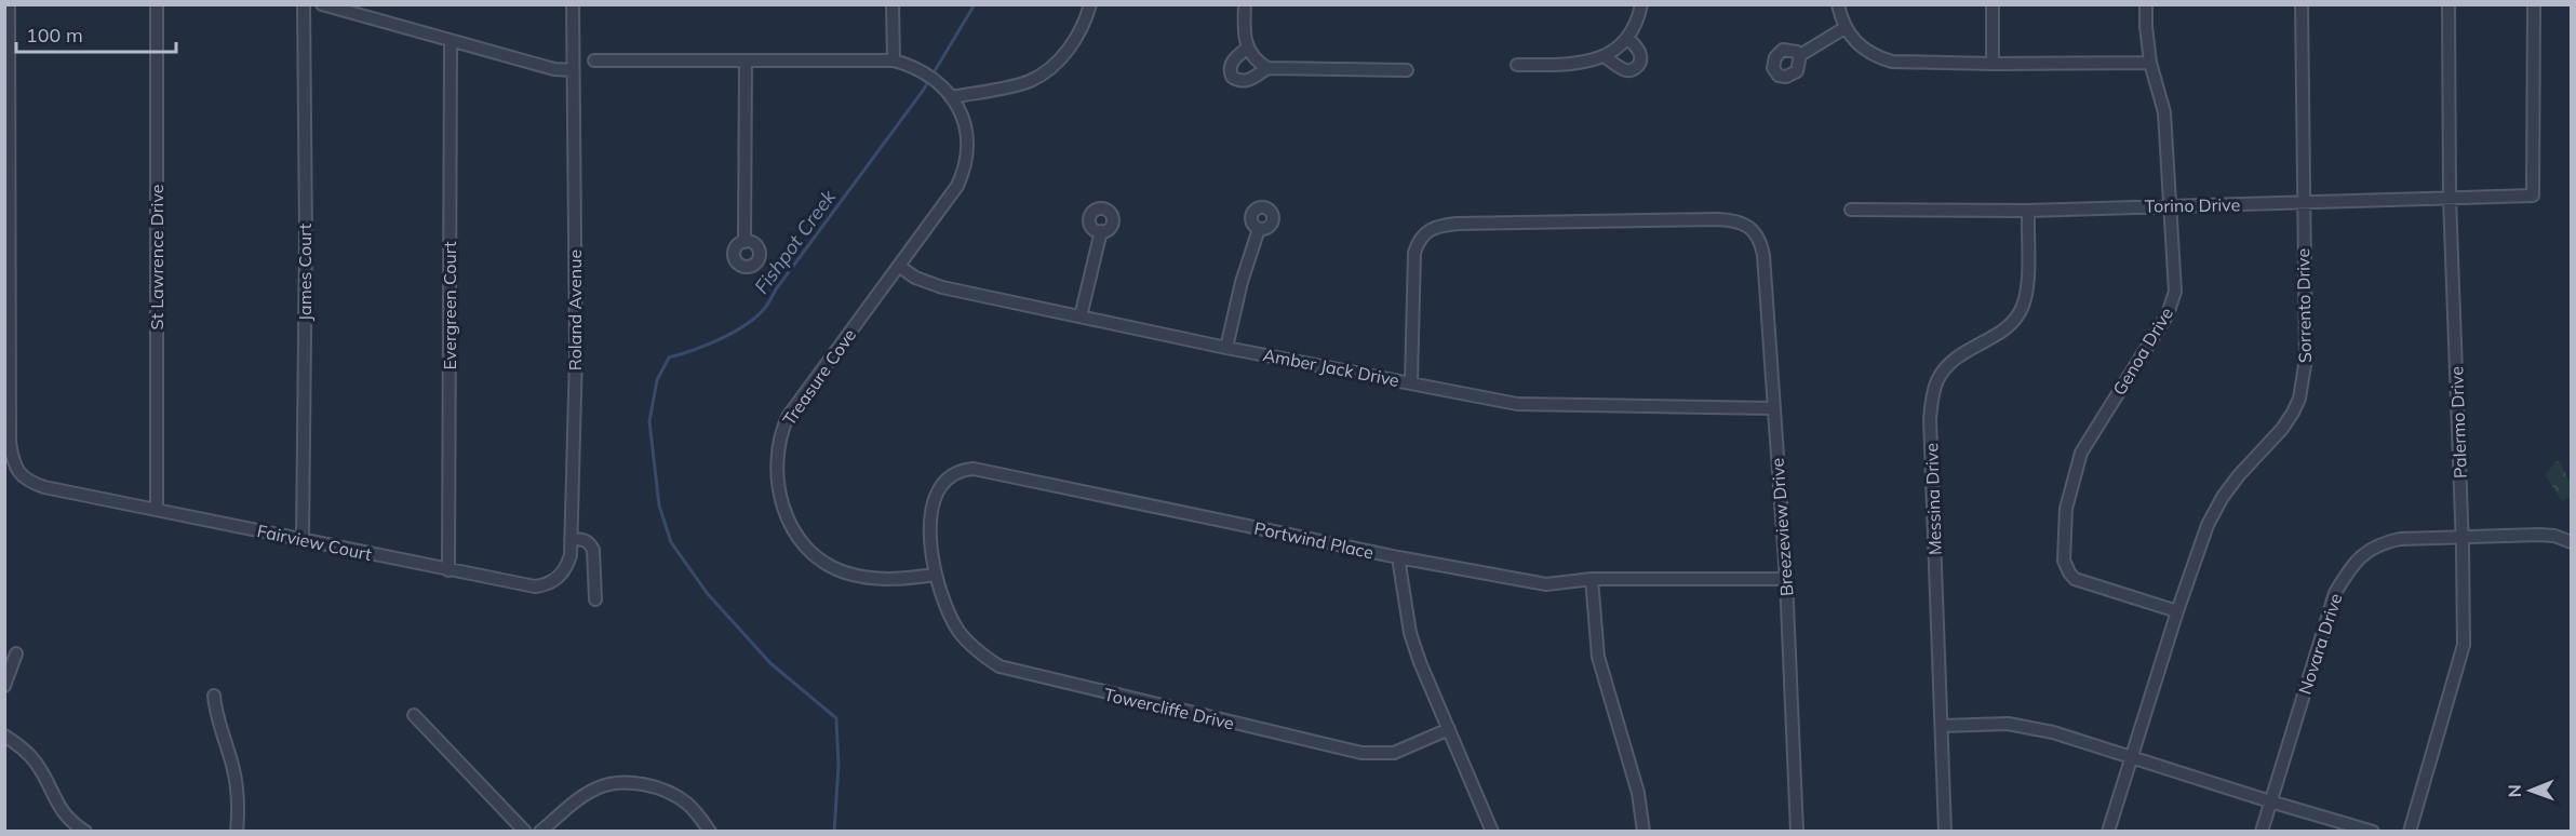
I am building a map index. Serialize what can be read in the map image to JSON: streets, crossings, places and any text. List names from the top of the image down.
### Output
{
  "streets": {
    "street": [
      "Torino Drive",
      "St Lawrence Drive",
      "James Court",
      "Evergreen Court",
      "Sorrento Drive",
      "Roland Avenue",
      "Genoa Drive",
      "Amber Jack Drive",
      "Treasure Cove",
      "Palermo Drive",
      "Messina Drive",
      "Breezeview Drive",
      "Portwind Place",
      "Fairview Court",
      "Novara Drive",
      "Towercliffe Drive"
    ]
  },
  "crossings": [
    ["Torino Drive", "Sorrento Drive"],
    ["Torino Drive", "Genoa Drive"],
    ["Torino Drive", "Palermo Drive"],
    ["Torino Drive", "Messina Drive"],
    ["St Lawrence Drive", "Fairview Court"],
    ["James Court", "Fairview Court"],
    ["Evergreen Court", "Fairview Court"],
    ["Sorrento Drive", "Genoa Drive"],
    ["Roland Avenue", "Fairview Court"],
    ["Amber Jack Drive", "Treasure Cove"],
    ["Amber Jack Drive", "Breezeview Drive"],
    ["Treasure Cove", "Portwind Place"],
    ["Treasure Cove", "Towercliffe Drive"],
    ["Palermo Drive", "Novara Drive"],
    ["Breezeview Drive", "Portwind Place"],
    ["Portwind Place", "Towercliffe Drive"]
  ],
  "water": ["Fishpot Creek"],
  "scale_bar": "100 m",
  "north": "left"
}
